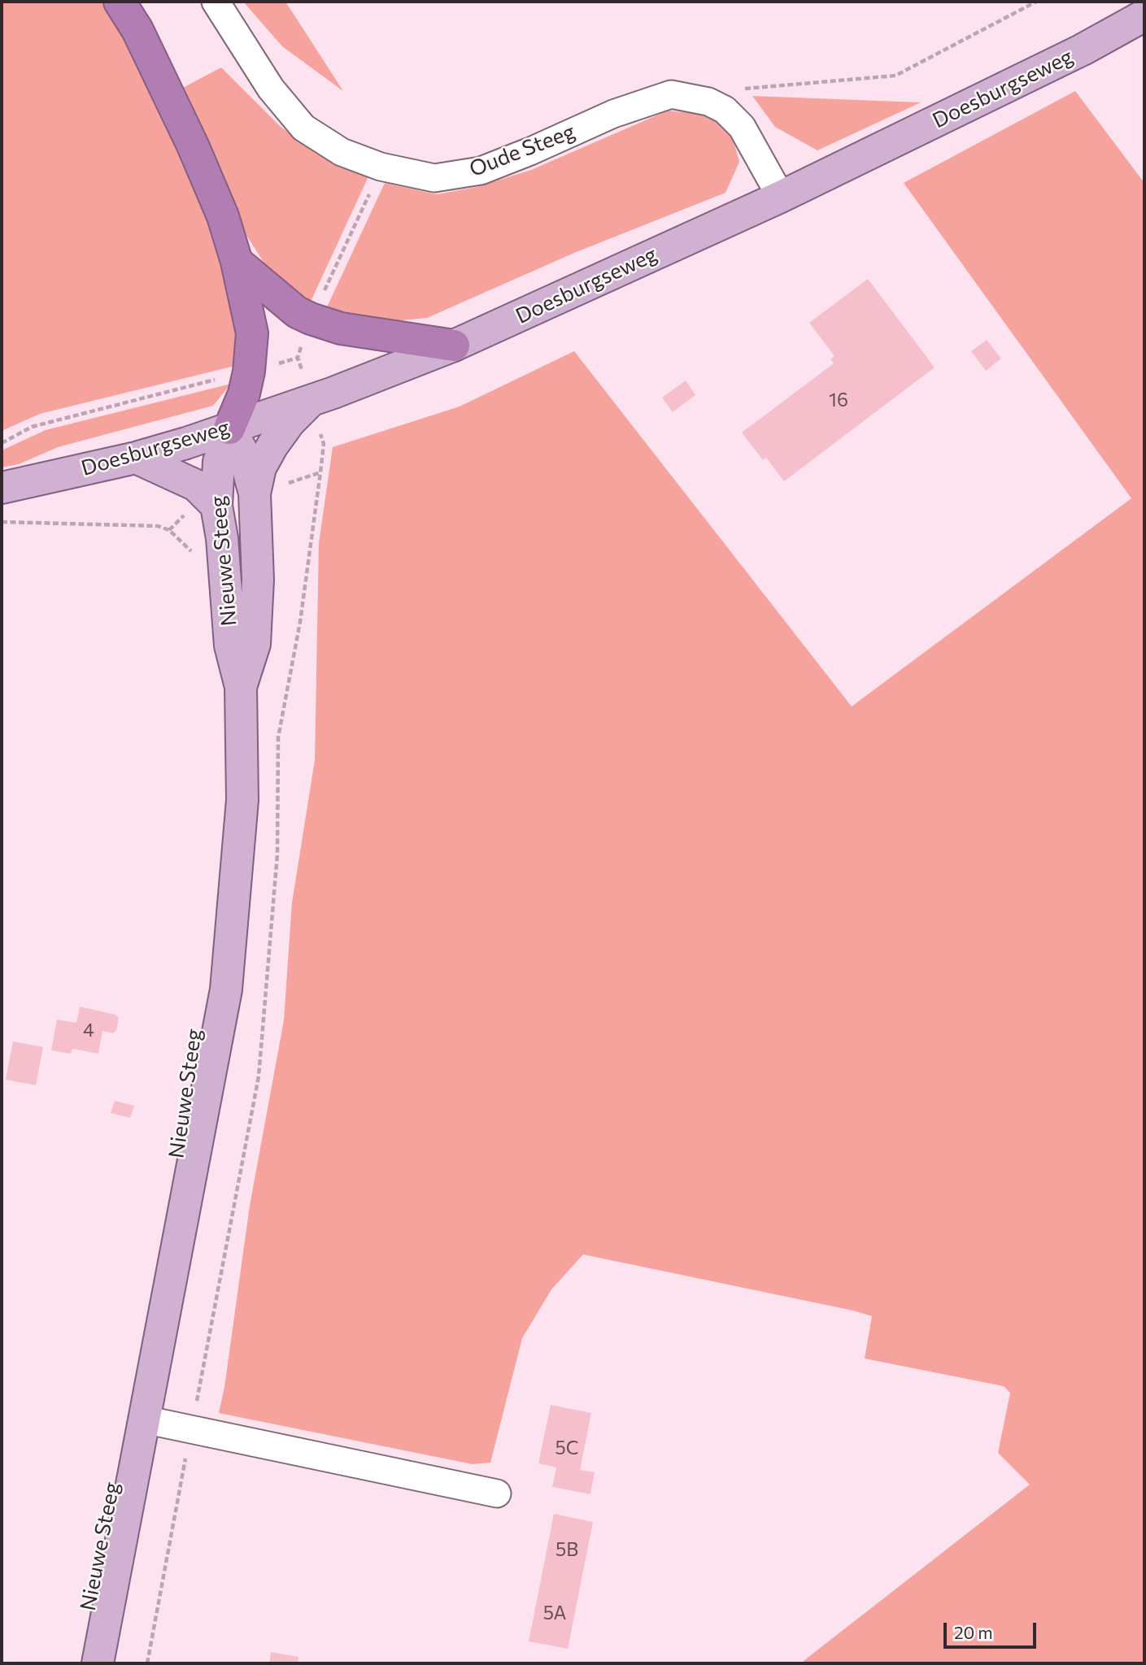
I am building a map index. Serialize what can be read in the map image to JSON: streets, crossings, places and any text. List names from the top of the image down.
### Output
{
  "streets": {
    "main road": ["Doesburgseweg", "Nieuwe Steeg"],
    "street": ["Oude Steeg"]
  },
  "crossings": [
    ["Doesburgseweg", "Oude Steeg"],
    ["Doesburgseweg", "Nieuwe Steeg"]
  ],
  "house_numbers": [
    "16",
    "4",
    "5C",
    "5B",
    "5A"
  ],
  "scale_bar": "20 m"
}
